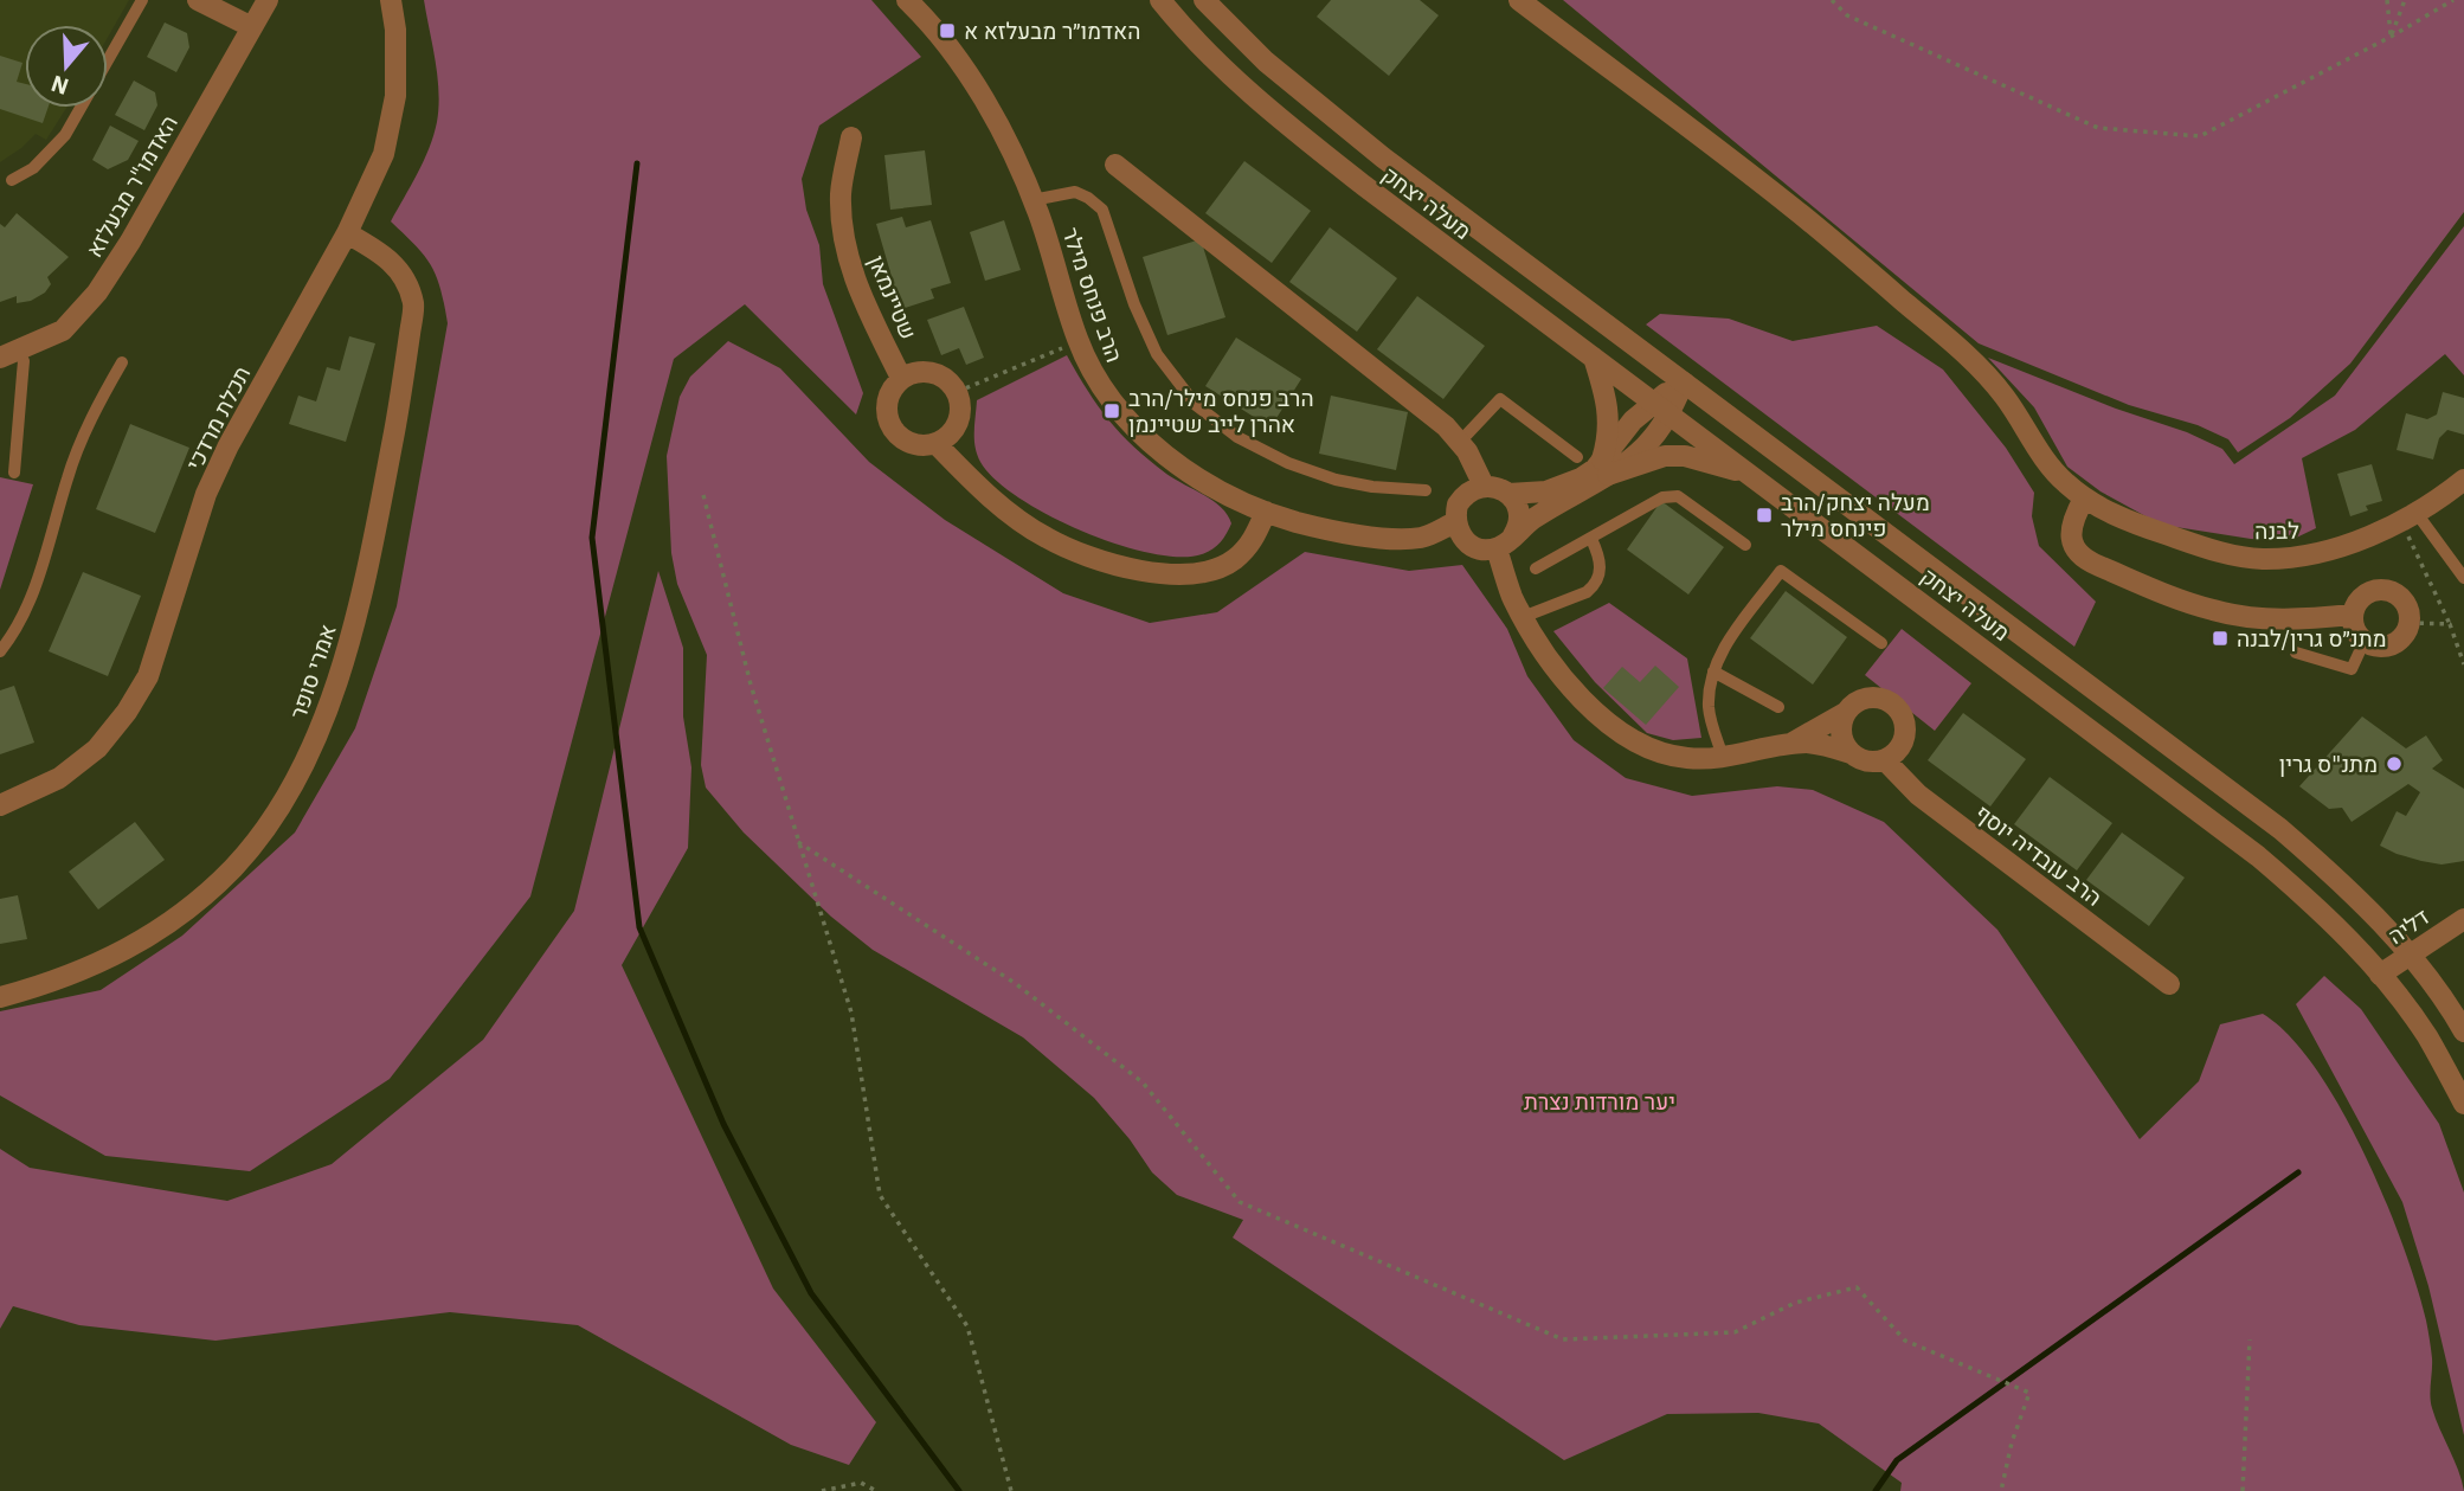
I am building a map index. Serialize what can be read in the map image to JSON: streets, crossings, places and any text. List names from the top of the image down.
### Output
{
  "streets": {
    "street": [
      "האדמו\"ר מבעלזא",
      "מעלה יצחק",
      "הרב פנחס מילר",
      "שטיינמאן",
      "תכלת מרדכי",
      "לבנה",
      "אמרי סופר",
      "הרב עובדיה יוסף",
      "דליה"
    ]
  },
  "crossings": [
    ["מעלה יצחק", "דליה"],
    ["תכלת מרדכי", "אמרי סופר"]
  ],
  "parks": ["יער מורדות נצרת"],
  "places": {
    "transit": [
      "האדמו״ר מבעלזא א",
      "הרב פנחס מילר/הרב אהרן לייב שטיינמן",
      "מעלה יצחק/הרב פינחס מילר",
      "מתנ״ס גרין/לבנה"
    ],
    "other": ["מתנ\"ס גרין"]
  },
  "north": "bottom"
}
